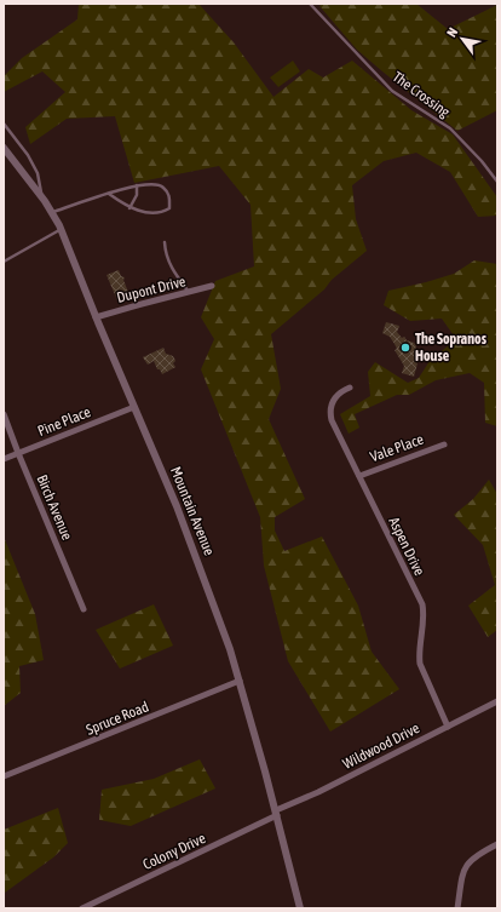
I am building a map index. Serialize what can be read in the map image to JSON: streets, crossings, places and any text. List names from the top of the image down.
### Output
{
  "streets": {
    "street": [
      "Dupont Drive",
      "Pine Place",
      "Vale Place",
      "Birch Avenue",
      "Mountain Avenue",
      "Aspen Drive",
      "Spruce Road",
      "Wildwood Drive",
      "Colony Drive"
    ],
    "lane": ["The Crossing"]
  },
  "crossings": [
    ["Dupont Drive", "Mountain Avenue"],
    ["Pine Place", "Birch Avenue"],
    ["Pine Place", "Mountain Avenue"],
    ["Vale Place", "Aspen Drive"],
    ["Mountain Avenue", "Spruce Road"],
    ["Mountain Avenue", "Wildwood Drive"],
    ["Mountain Avenue", "Colony Drive"],
    ["Aspen Drive", "Wildwood Drive"],
    ["Wildwood Drive", "Colony Drive"]
  ],
  "places": ["The Sopranos House"],
  "north": "top left"
}
